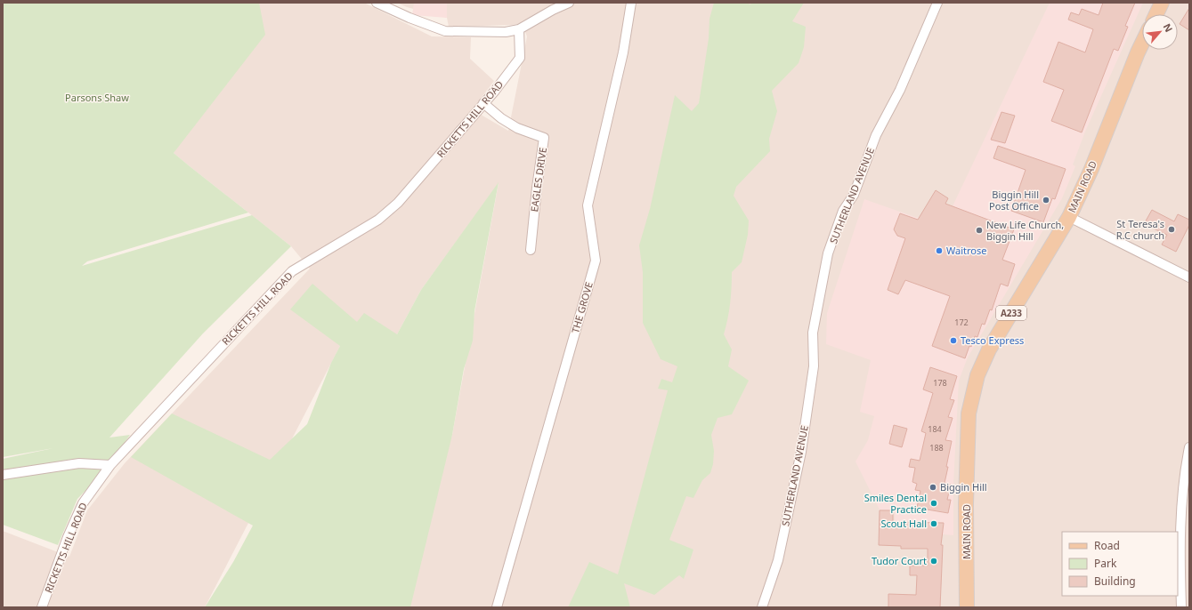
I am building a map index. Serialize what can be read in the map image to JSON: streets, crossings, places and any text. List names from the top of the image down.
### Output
{
  "streets": {
    "main road": ["MAIN ROAD", "A233"],
    "street": [
      "RICKETTS HILL ROAD",
      "EAGLES DRIVE",
      "SUTHERLAND AVENUE",
      "THE GROVE"
    ]
  },
  "crossings": [
    ["RICKETTS HILL ROAD", "EAGLES DRIVE"]
  ],
  "parks": ["Parsons Shaw"],
  "places": [
    "Biggin Hill Post Office",
    "St Teresa's R.C church",
    "New Life Church, Biggin Hill",
    "Waitrose",
    "Tesco Express",
    "Biggin Hill",
    "Smiles Dental Practice",
    "Scout Hall",
    "Tudor Court"
  ],
  "house_numbers": [
    "172",
    "178",
    "184",
    "188"
  ],
  "legend": ["Road", "Park", "Building"],
  "north": "top right"
}
